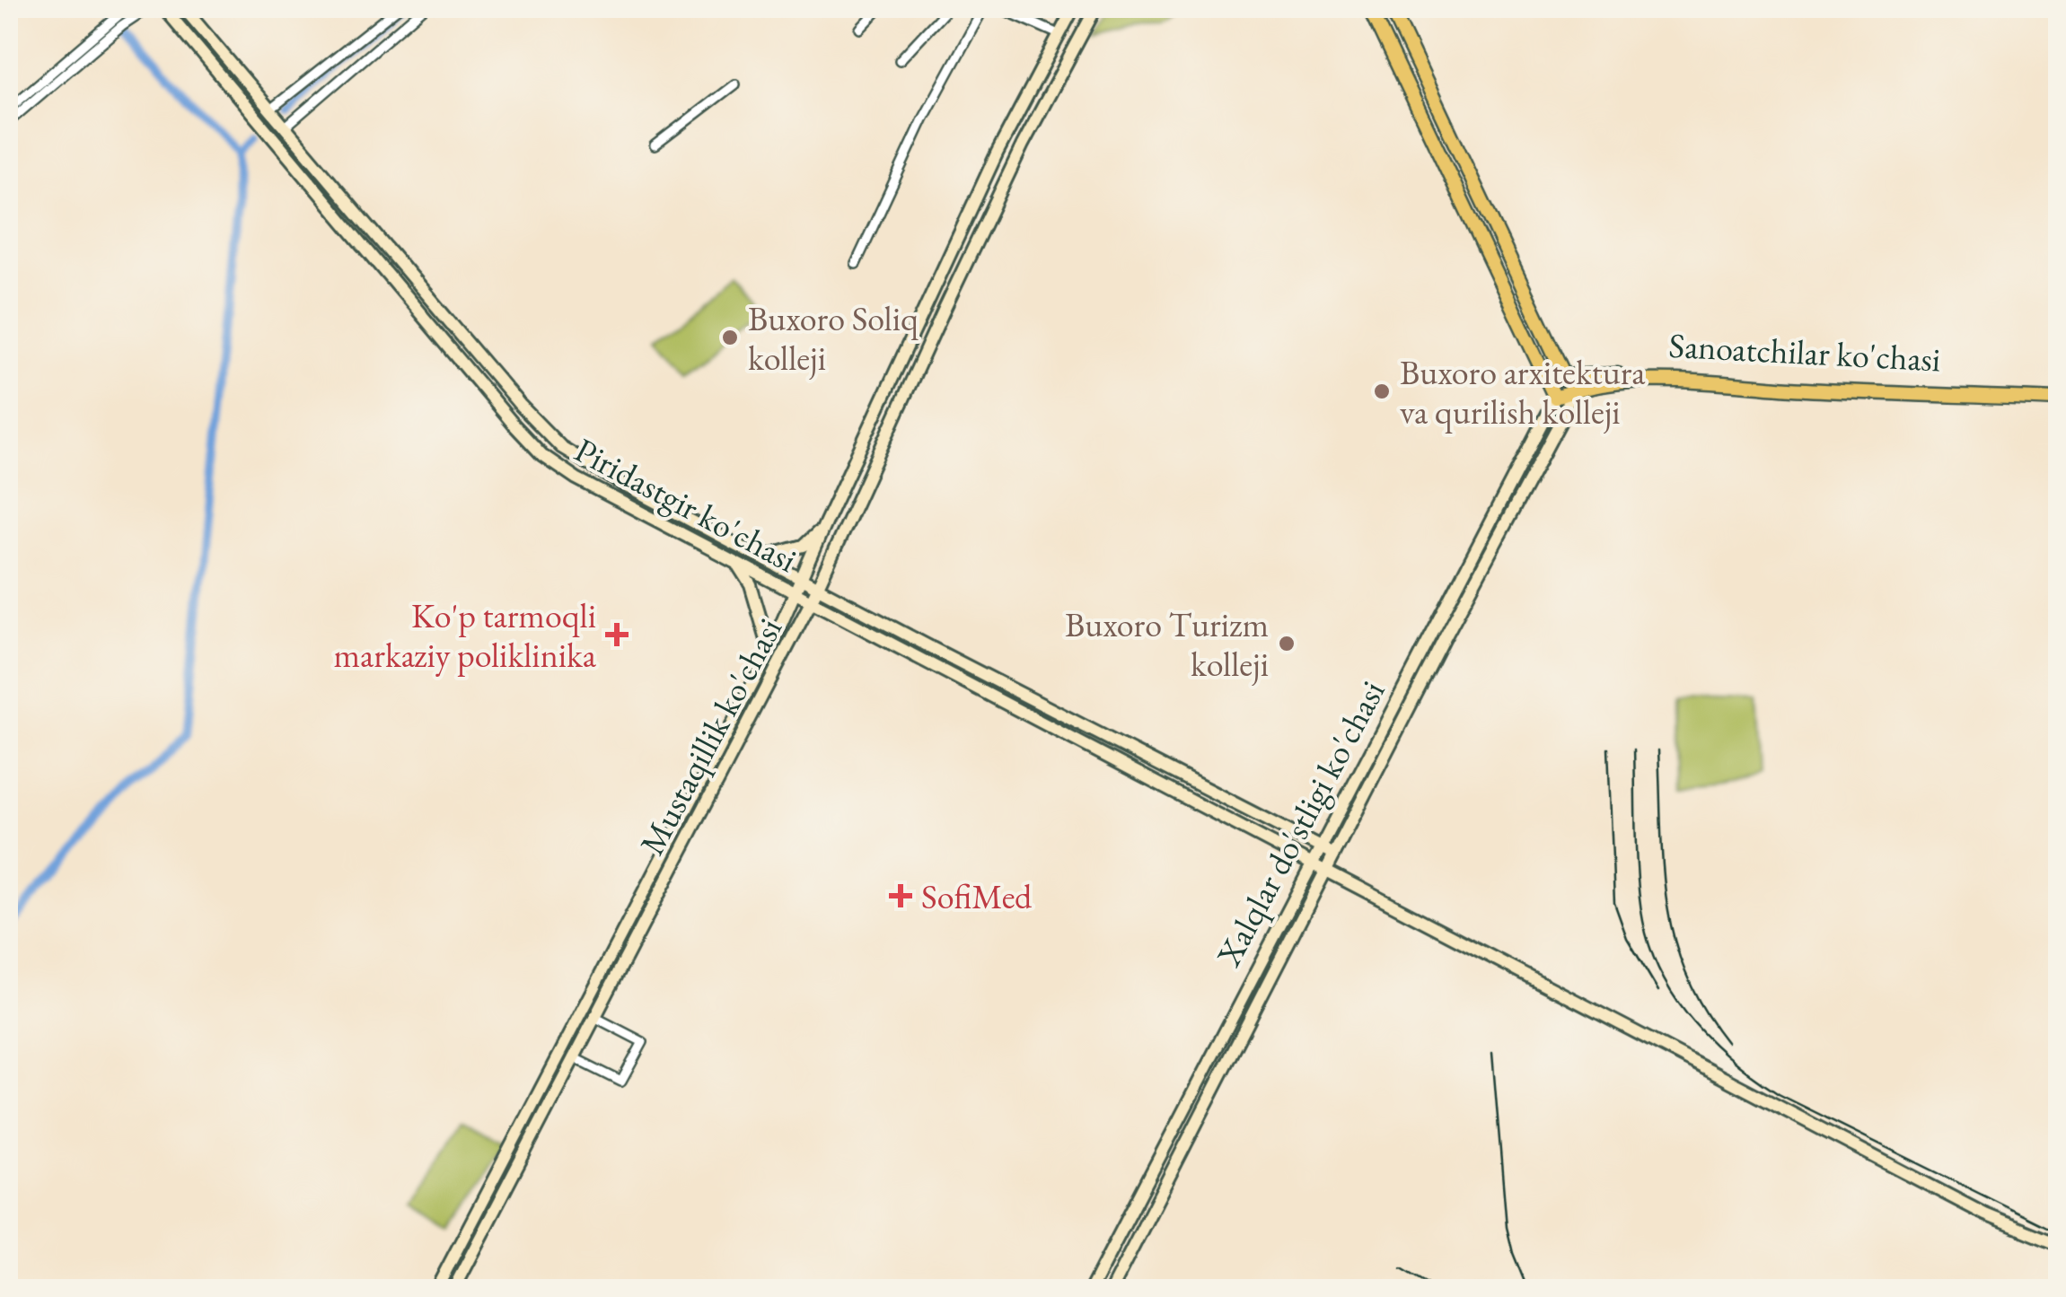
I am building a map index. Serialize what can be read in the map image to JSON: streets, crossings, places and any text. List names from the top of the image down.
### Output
{
  "streets": {
    "main road": [
      "Sanoatchilar ko'chasi",
      "Piridastgir ko'chasi",
      "Mustaqillik ko'chasi",
      "Xalqlar do'stligi ko'chasi"
    ]
  },
  "crossings": [
    ["Sanoatchilar ko'chasi", "Xalqlar do'stligi ko'chasi"],
    ["Piridastgir ko'chasi", "Mustaqillik ko'chasi"],
    ["Piridastgir ko'chasi", "Xalqlar do'stligi ko'chasi"]
  ],
  "places": {
    "other": ["Buxoro Soliq kolleji", "Buxoro arxitektura va qurilish kolleji", "Buxoro Turizm kolleji"],
    "health": ["Ko'p tarmoqli markaziy poliklinika", "SofiMed"]
  }
}
